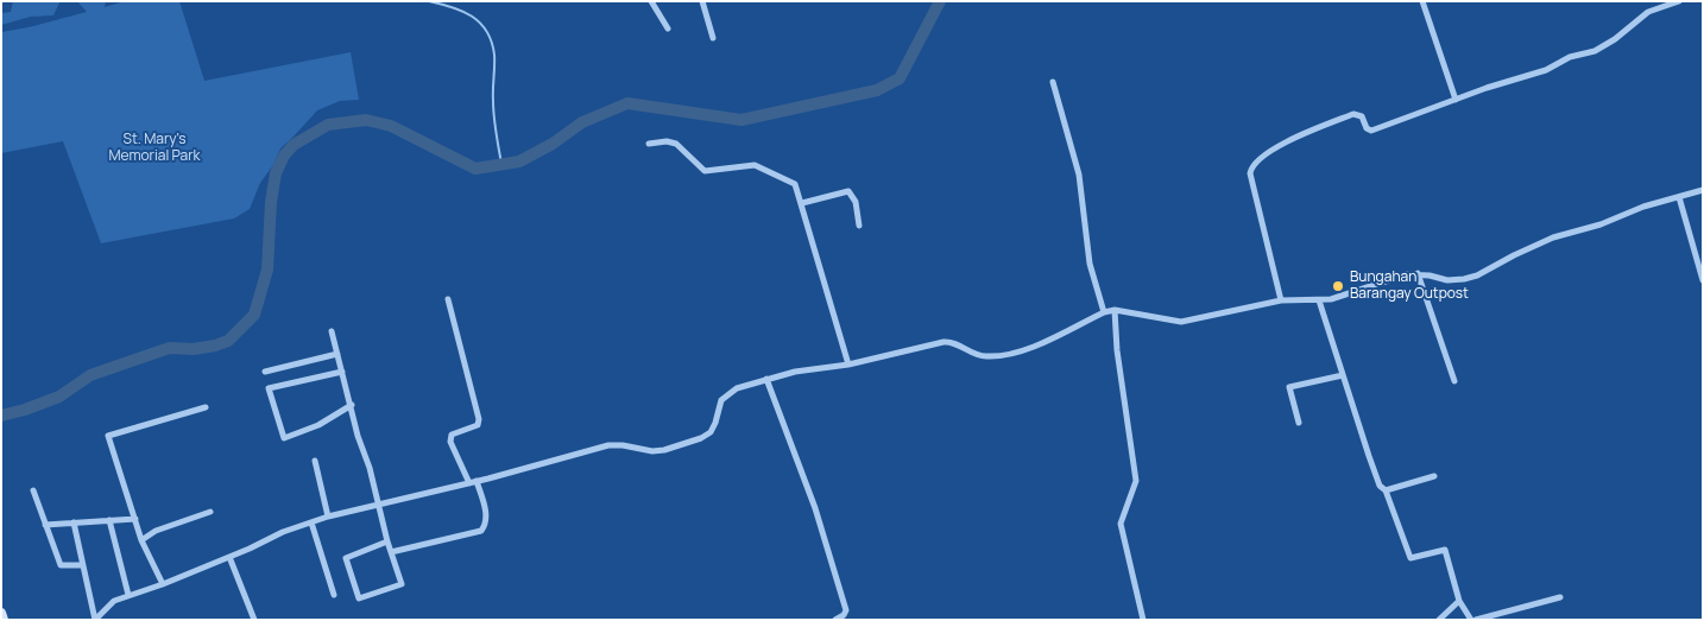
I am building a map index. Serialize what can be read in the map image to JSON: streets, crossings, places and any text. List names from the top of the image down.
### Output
{
  "parks": ["St. Mary's Memorial Park"],
  "places": ["Bungahan Barangay Outpost"]
}
